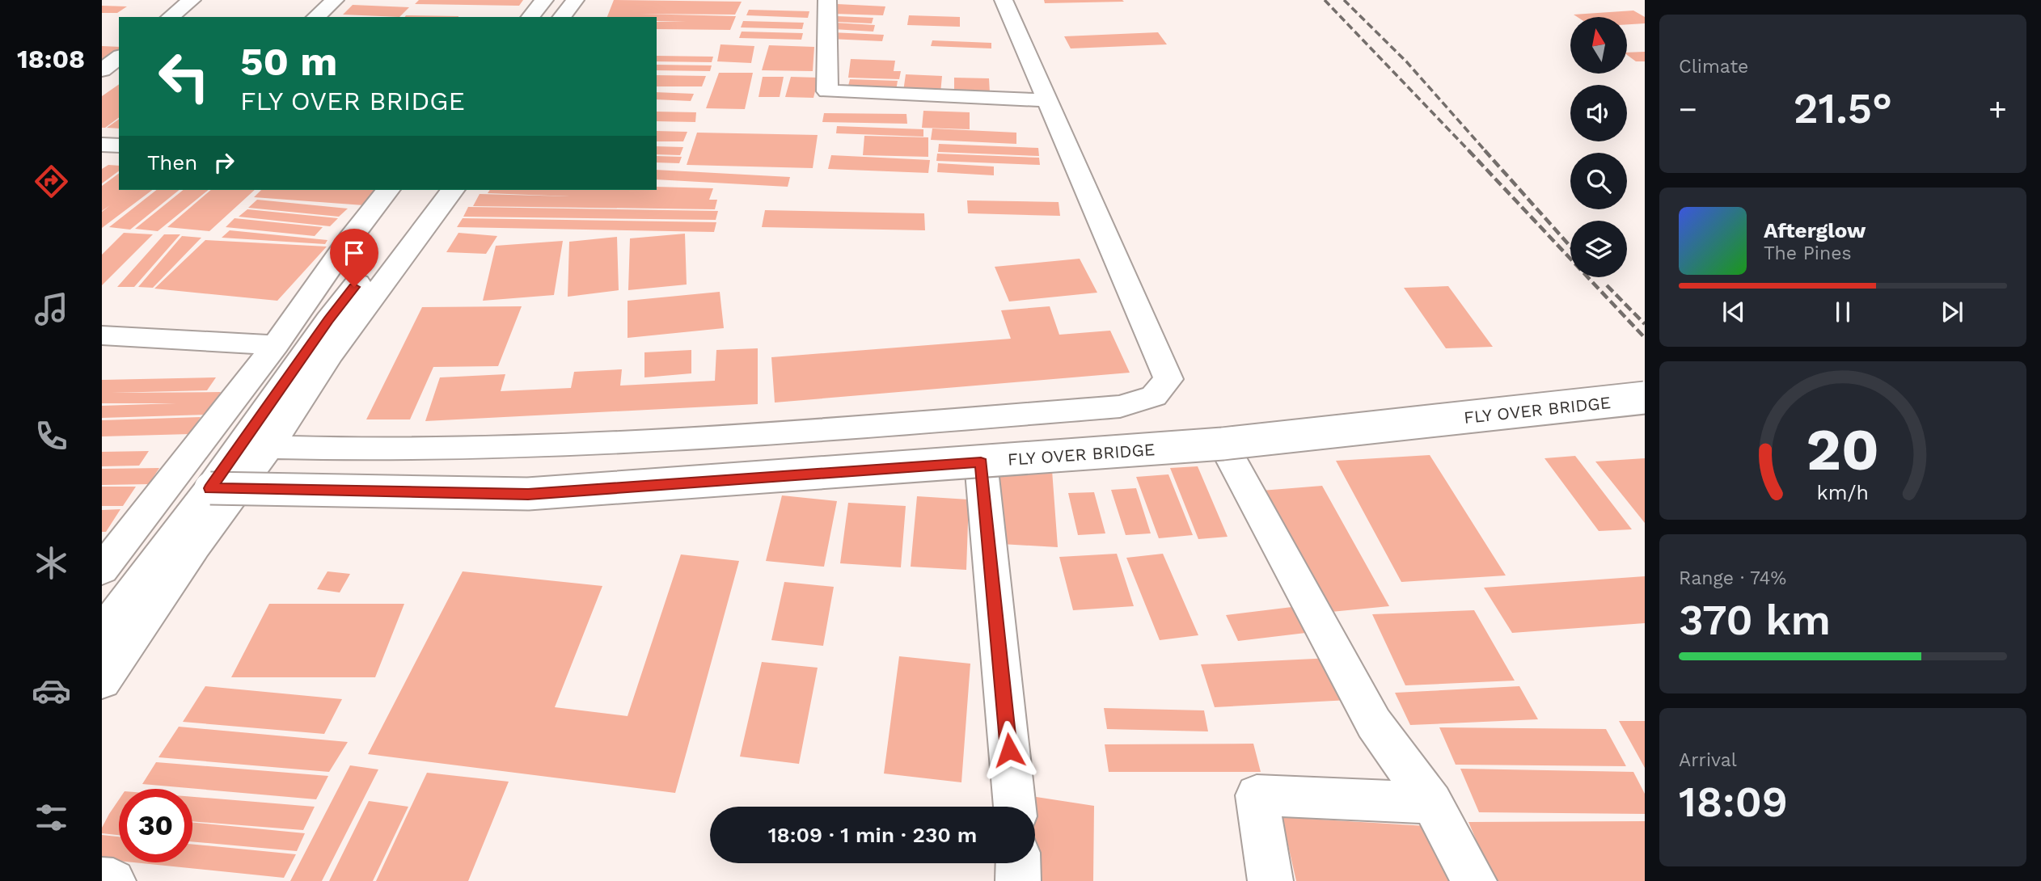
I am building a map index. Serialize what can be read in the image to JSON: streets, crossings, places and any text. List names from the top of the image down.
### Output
{
  "streets": {
    "street": ["FLY OVER BRIDGE"]
  },
  "north": "top",
  "page": {
    "tabs": "18:08",
    "tile": [
      "Climate",
      ["Range · 74%", "370 km"],
      ["Arrival", "18:09"]
    ],
    "turn": ["50 m", "FLY OVER BRIDGE"],
    "heat": ["−", "21.5°", "+"],
    "then": "Then",
    "song": ["Afterglow", "The Pines"],
    "limit": "30",
    "trip": "18:09 · 1 min · 230 m",
    "gauge": ["20", "km/h"]
  }
}
